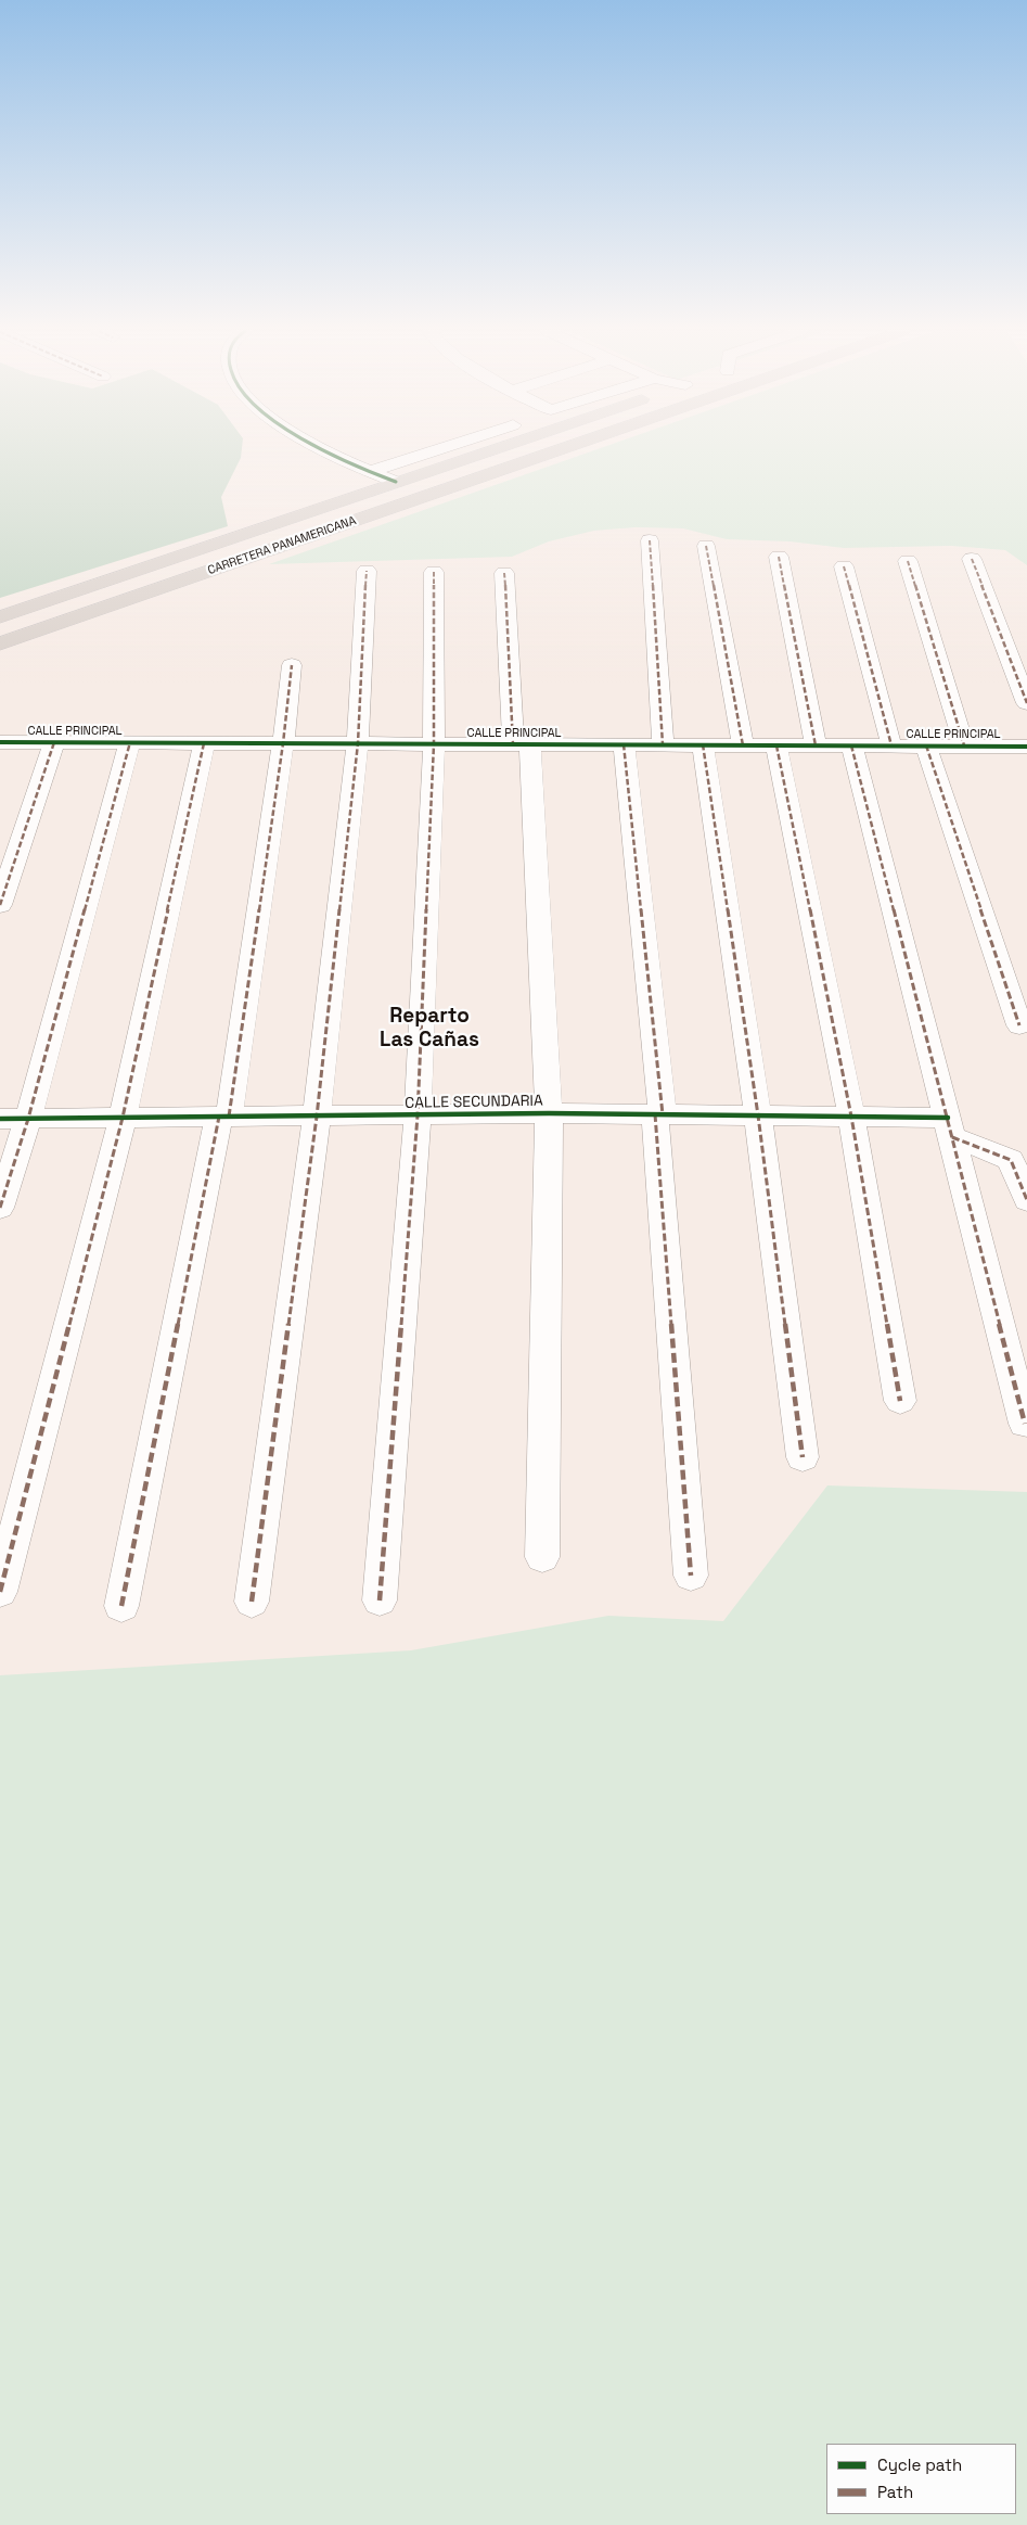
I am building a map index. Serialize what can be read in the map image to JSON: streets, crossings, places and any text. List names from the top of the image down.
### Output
{
  "streets": {
    "highway": ["CARRETERA PANAMERICANA"],
    "street": ["CALLE PRINCIPAL", "CALLE SECUNDARIA"]
  },
  "districts": ["Reparto Las Cañas"],
  "legend": ["Cycle path", "Path"]
}
